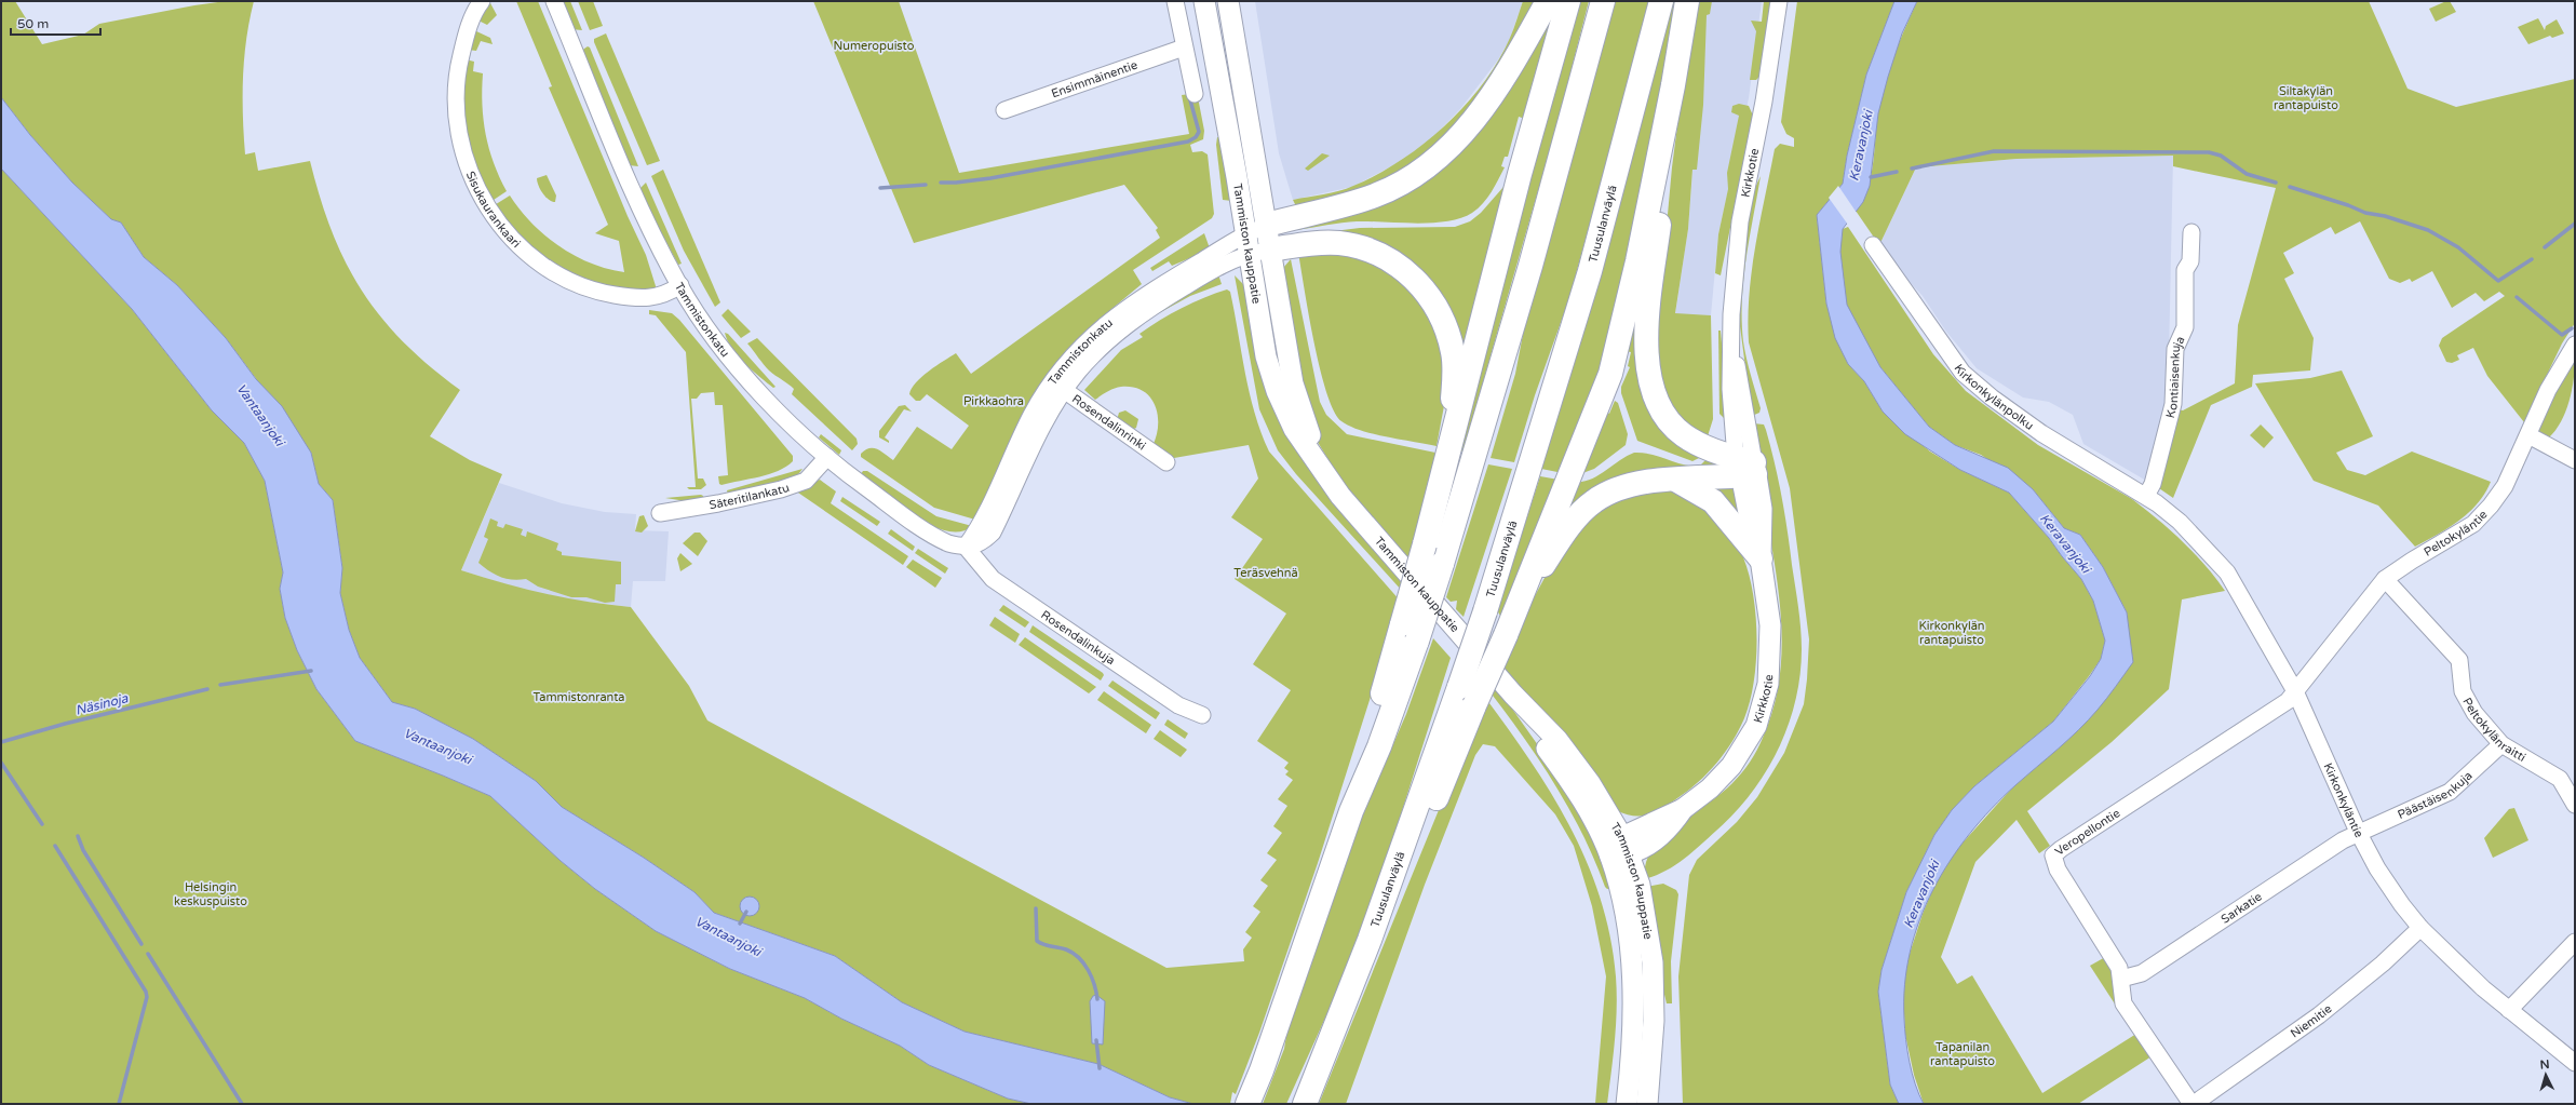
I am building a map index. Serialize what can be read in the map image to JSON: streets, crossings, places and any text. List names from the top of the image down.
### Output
{
  "streets": {
    "highway": ["Tuusulanväylä"],
    "main road": ["Kirkkotie", "Tammiston kauppatie"],
    "street": [
      "Ensimmäinentie",
      "Sisukaurankaari",
      "Tammistonkatu",
      "Kontiaisenkuja",
      "Kirkonkylänpolku",
      "Rosendalinrinki",
      "Säteritilankatu",
      "Peltokyläntie",
      "Rosendalinkuja",
      "Peltokylänraitti",
      "Päästäisenkuja",
      "Kirkonkyläntie",
      "Veropellontie",
      "Sarkatie",
      "Niemitie"
    ]
  },
  "crossings": [
    ["Kirkkotie", "Tammiston kauppatie"],
    ["Sisukaurankaari", "Tammistonkatu"],
    ["Tammiston kauppatie", "Tammistonkatu"],
    ["Tammistonkatu", "Rosendalinrinki"],
    ["Tammistonkatu", "Säteritilankatu"],
    ["Tammistonkatu", "Rosendalinkuja"],
    ["Kontiaisenkuja", "Kirkonkylänpolku"],
    ["Kontiaisenkuja", "Kirkonkyläntie"],
    ["Kirkonkylänpolku", "Kirkonkyläntie"],
    ["Peltokyläntie", "Peltokylänraitti"],
    ["Peltokyläntie", "Kirkonkyläntie"],
    ["Peltokyläntie", "Veropellontie"],
    ["Peltokylänraitti", "Päästäisenkuja"],
    ["Päästäisenkuja", "Kirkonkyläntie"],
    ["Päästäisenkuja", "Sarkatie"],
    ["Kirkonkyläntie", "Veropellontie"],
    ["Kirkonkyläntie", "Sarkatie"],
    ["Kirkonkyläntie", "Niemitie"],
    ["Veropellontie", "Sarkatie"],
    ["Veropellontie", "Niemitie"]
  ],
  "water": ["Keravanjoki", "Vantaanjoki", "Näsinoja"],
  "parks": [
    "Numeropuisto",
    "Siltakylän rantapuisto",
    "Pirkkaohra",
    "Teräsvehnä",
    "Kirkonkylän rantapuisto",
    "Tammistonranta",
    "Helsingin keskuspuisto",
    "Tapanilan rantapuisto"
  ],
  "scale_bar": "50 m",
  "north": "top"
}
